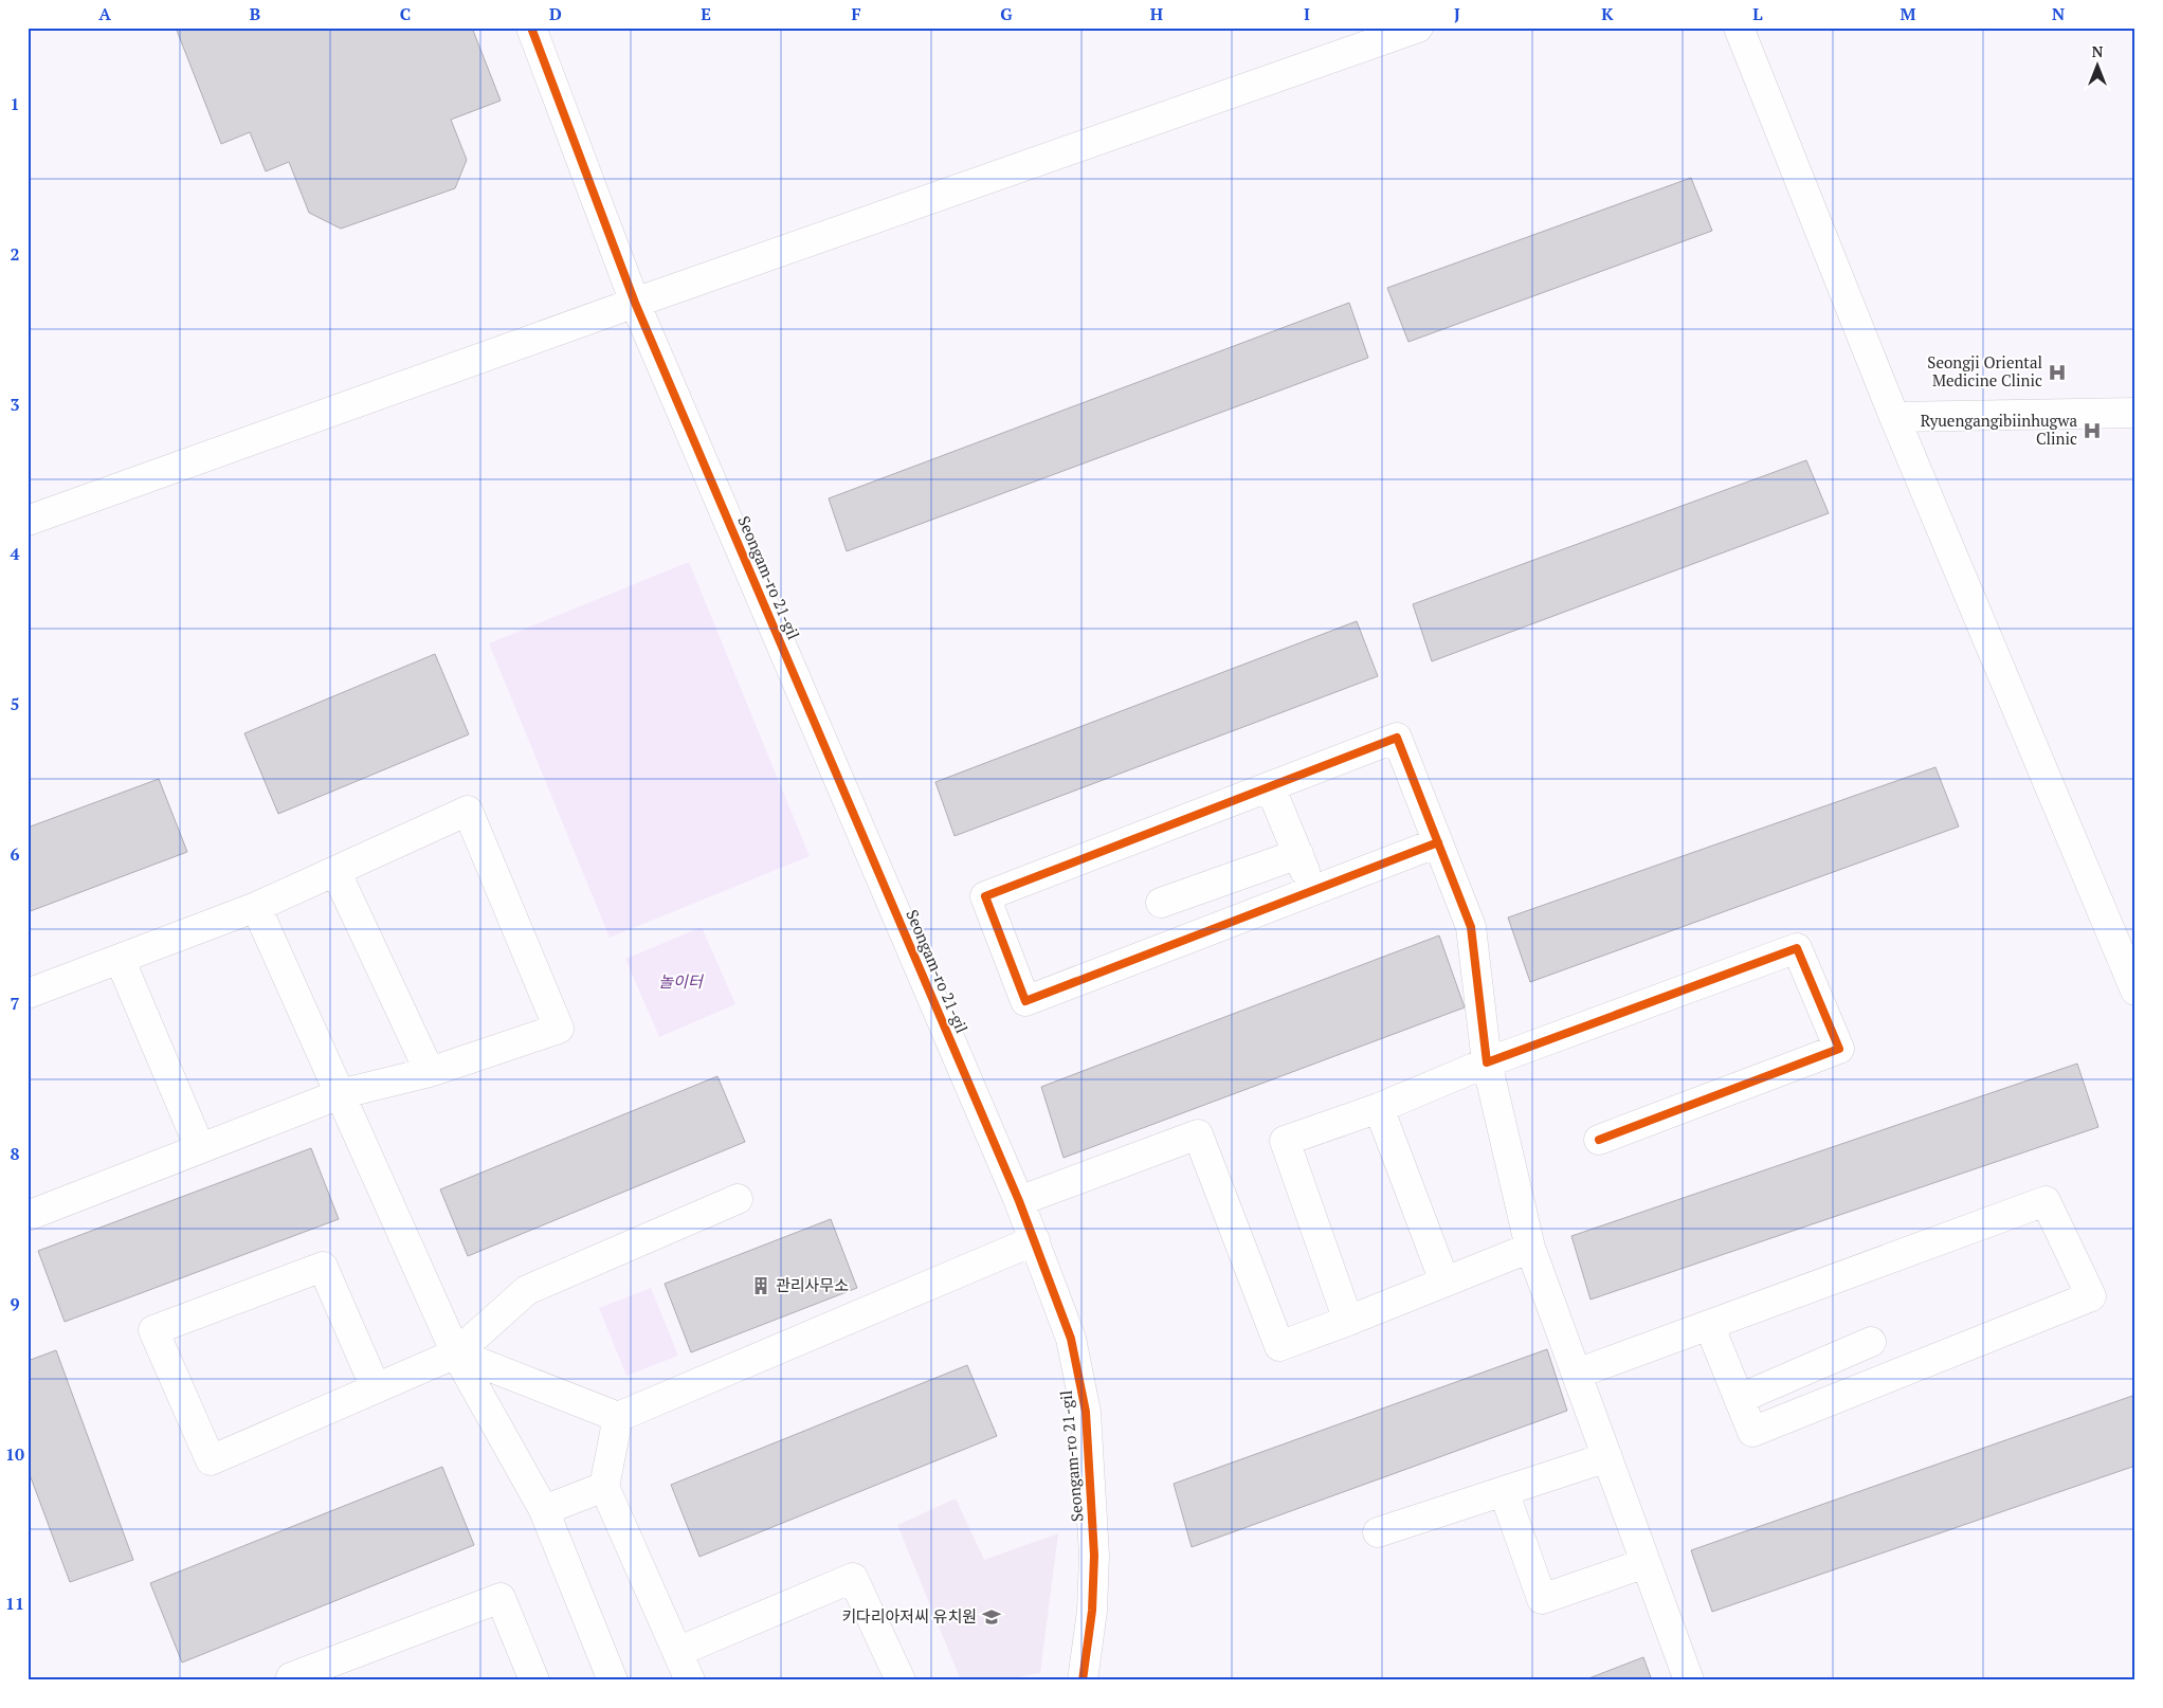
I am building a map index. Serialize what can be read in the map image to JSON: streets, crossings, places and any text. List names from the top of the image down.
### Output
{
  "streets": {
    "street": ["Seongam-ro 21-gil"]
  },
  "parks": ["놀이터"],
  "places": {
    "hospital": ["Seongji Oriental Medicine Clinic", "Ryuengangibiinhugwa Clinic"],
    "building": ["관리사무소"],
    "school or university": ["키다리아저씨 유치원"]
  },
  "north": "top",
  "grid": {
    "columns": [
      "A",
      "B",
      "C",
      "D",
      "E",
      "F",
      "G",
      "H",
      "I",
      "J",
      "K",
      "L",
      "M",
      "N"
    ],
    "rows": [
      "1",
      "2",
      "3",
      "4",
      "5",
      "6",
      "7",
      "8",
      "9",
      "10",
      "11"
    ]
  }
}
